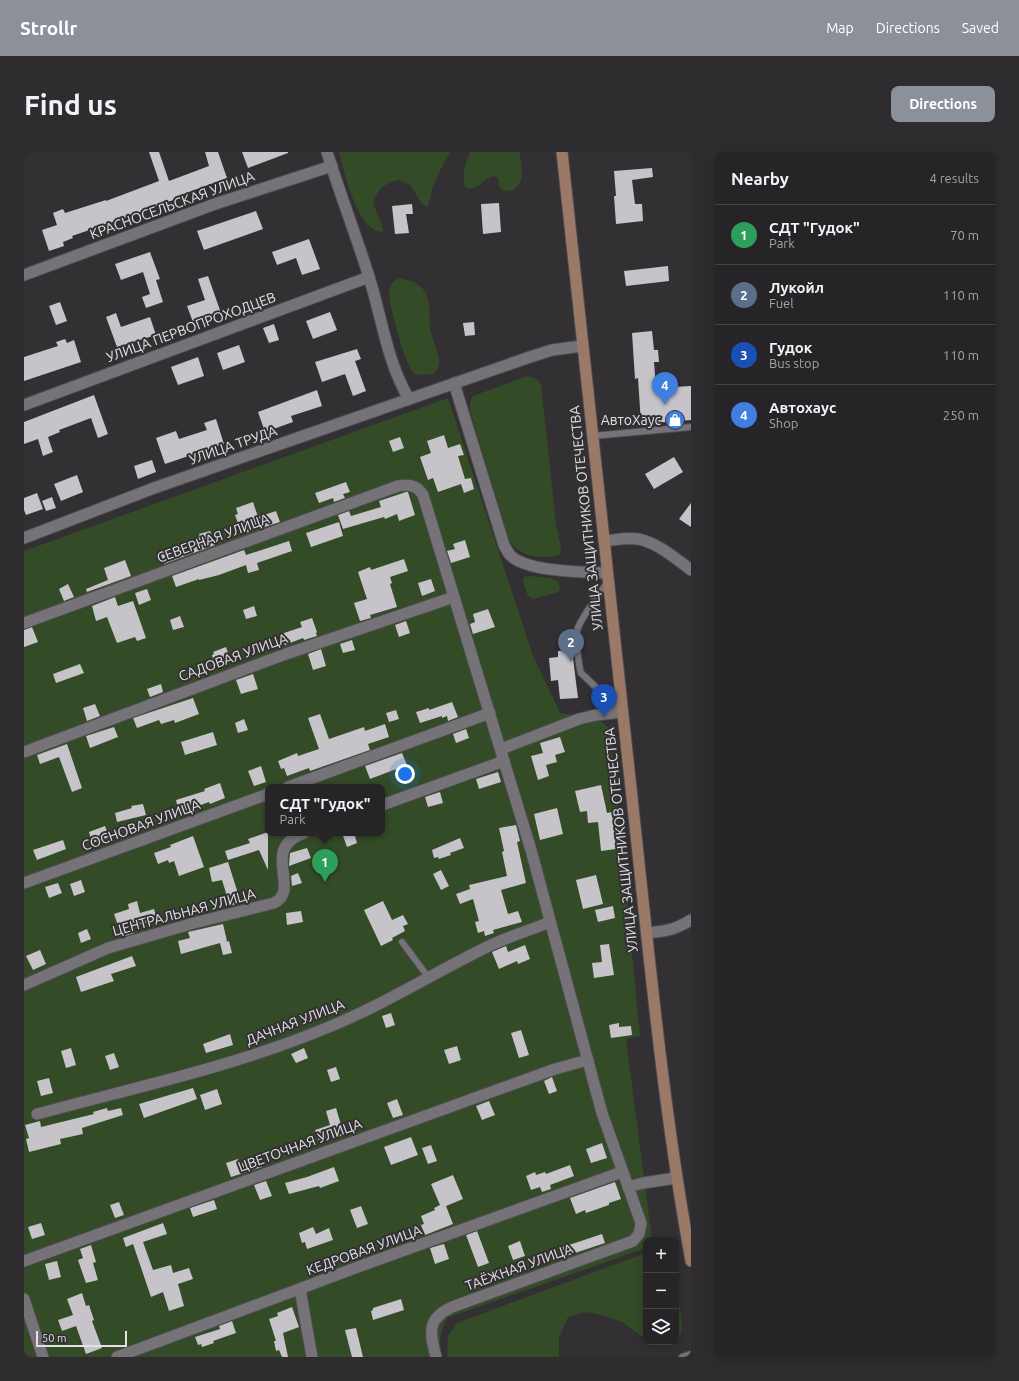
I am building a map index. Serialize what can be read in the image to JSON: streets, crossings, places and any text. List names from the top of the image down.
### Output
{
  "streets": {
    "main road": ["УЛИЦА ЗАЩИТНИКОВ ОТЕЧЕСТВА"],
    "street": [
      "КРАСНОСЕЛЬСКАЯ УЛИЦА",
      "УЛИЦА ПЕРВОПРОХОДЦЕВ",
      "УЛИЦА ТРУДА",
      "СЕВЕРНАЯ УЛИЦА",
      "САДОВАЯ УЛИЦА",
      "СОСНОВАЯ УЛИЦА",
      "ЦЕНТРАЛЬНАЯ УЛИЦА",
      "ДАЧНАЯ УЛИЦА",
      "ЦВЕТОЧНАЯ УЛИЦА",
      "КЕДРОВАЯ УЛИЦА",
      "ТАЁЖНАЯ УЛИЦА"
    ]
  },
  "crossings": [
    ["УЛИЦА ТРУДА", "УЛИЦА ЗАЩИТНИКОВ ОТЕЧЕСТВА"],
    ["СЕВЕРНАЯ УЛИЦА", "САДОВАЯ УЛИЦА"]
  ],
  "places": {
    "shop": ["АвтоХаус"]
  },
  "scale_bar": "50 m",
  "page": {
    "header": "Strollr",
    "nav": ["Map", "Directions", "Saved"],
    "buttons": "Directions",
    "title": "Find us",
    "heading": ["Nearby", "4 results"],
    "list": [
      {
        "mark": "1",
        "name": "СДТ \"Гудок\"",
        "note": "Park",
        "value": "70 m"
      },
      {
        "mark": "2",
        "name": "Лукойл",
        "note": "Fuel",
        "value": "110 m"
      },
      {
        "mark": "3",
        "name": "Гудок",
        "note": "Bus stop",
        "value": "110 m"
      },
      {
        "mark": "4",
        "name": "Автохаус",
        "note": "Shop",
        "value": "250 m"
      }
    ],
    "pins": [
      "4",
      "2",
      "3",
      "1"
    ],
    "popup": ["СДТ \"Гудок\"", "Park"],
    "map_buttons": ["+", "−"],
    "scale": "50 m"
  }
}
